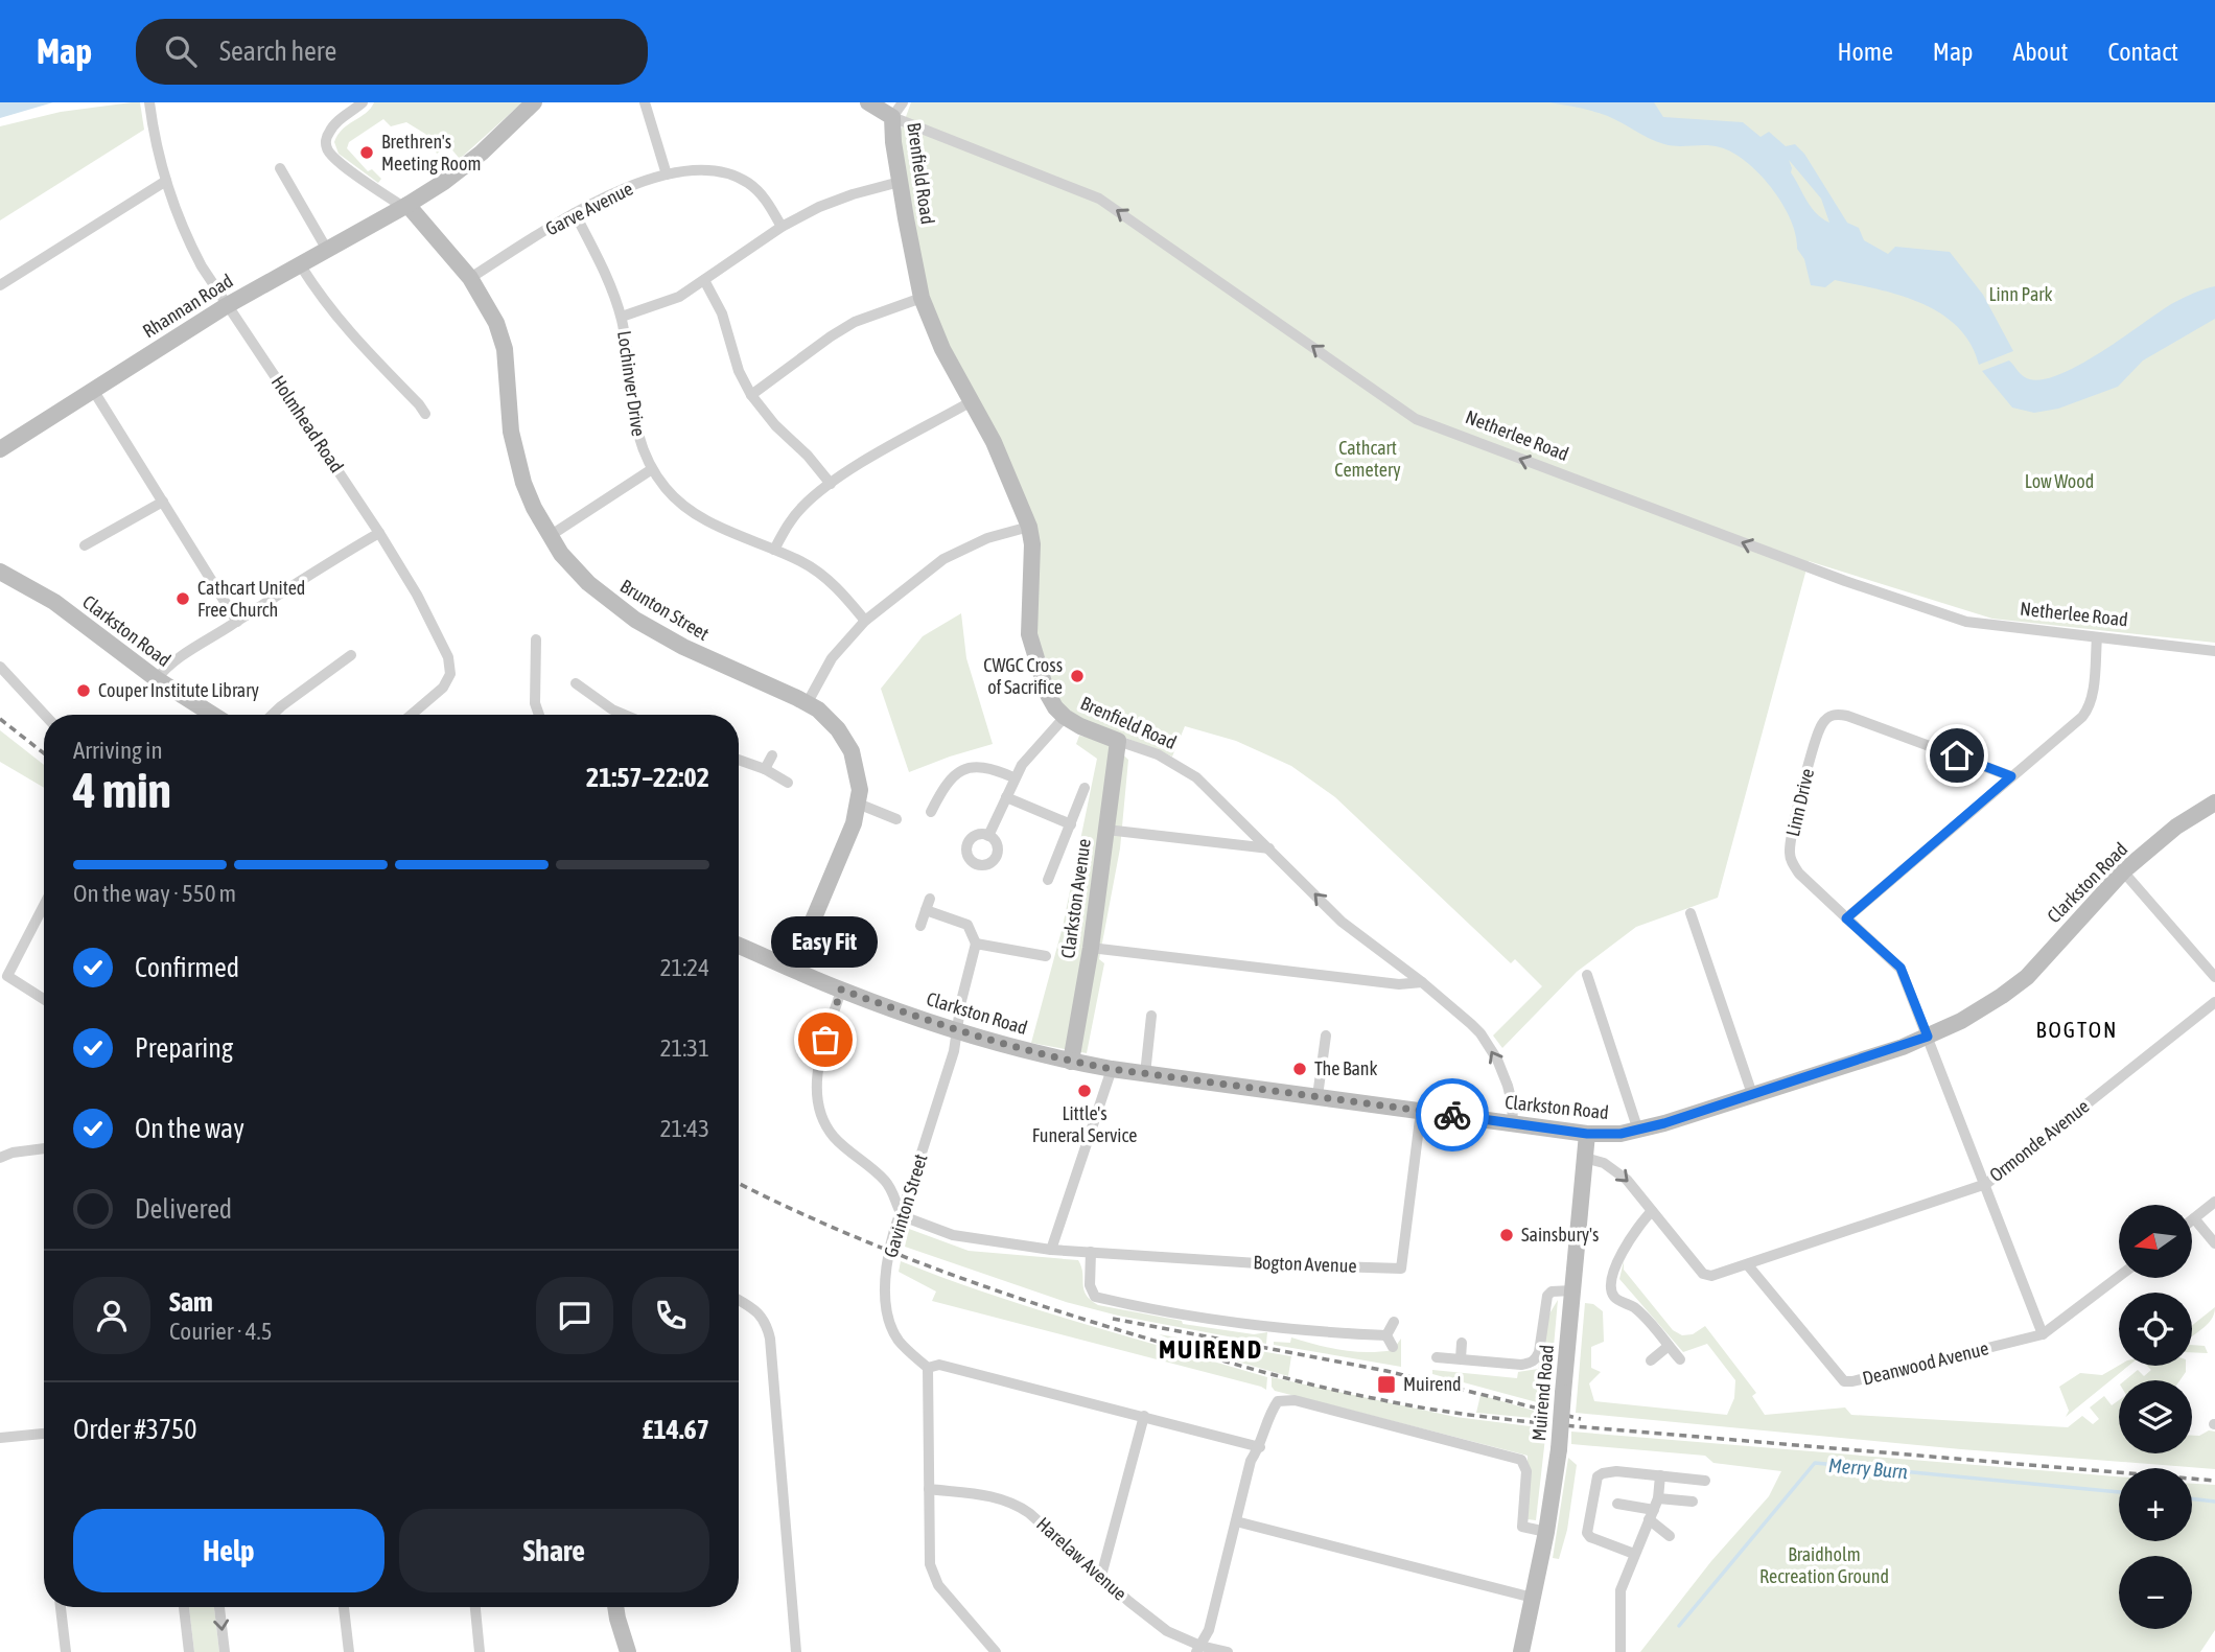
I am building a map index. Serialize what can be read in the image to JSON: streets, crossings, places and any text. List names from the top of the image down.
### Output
{
  "streets": {
    "street": [
      "Brenfield Road",
      "Garve Avenue",
      "Rhannan Road",
      "Lochinver Drive",
      "Holmhead Road",
      "Netherlee Road",
      "Brunton Street",
      "Clarkston Road",
      "Linn Drive",
      "Clarkston Avenue",
      "Ormonde Avenue",
      "Gavinton Street",
      "Bogton Avenue",
      "Deanwood Avenue",
      "Muirend Road",
      "Harelaw Avenue"
    ]
  },
  "crossings": [
    ["Brenfield Road", "Netherlee Road"],
    ["Brenfield Road", "Clarkston Road"],
    ["Brenfield Road", "Clarkston Avenue"],
    ["Garve Avenue", "Lochinver Drive"],
    ["Garve Avenue", "Brunton Street"],
    ["Rhannan Road", "Holmhead Road"],
    ["Rhannan Road", "Brunton Street"],
    ["Brunton Street", "Clarkston Road"],
    ["Clarkston Road", "Linn Drive"],
    ["Clarkston Road", "Clarkston Avenue"],
    ["Clarkston Road", "Gavinton Street"],
    ["Clarkston Road", "Bogton Avenue"],
    ["Clarkston Road", "Muirend Road"],
    ["Linn Drive", "Ormonde Avenue"],
    ["Linn Drive", "Deanwood Avenue"],
    ["Ormonde Avenue", "Deanwood Avenue"],
    ["Gavinton Street", "Bogton Avenue"]
  ],
  "one_way": ["Netherlee Road"],
  "districts": ["BOGTON", "MUIREND"],
  "water": ["Merry Burn"],
  "parks": [
    "Linn Park",
    "Cathcart Cemetery",
    "Low Wood",
    "Braidholm Recreation Ground"
  ],
  "places": {
    "other": [
      "Brethren's Meeting Room",
      "Cathcart United Free Church",
      "CWGC Cross of Sacrifice",
      "Couper Institute Library",
      "Easy Fit",
      "The Bank",
      "Little's Funeral Service",
      "Sainsbury's"
    ],
    "transit": ["Muirend"]
  },
  "north": "left",
  "page": {
    "header": "Map",
    "search": "Search here",
    "nav": [
      "Home",
      "Map",
      "About",
      "Contact"
    ],
    "heading": ["4 min", "Arriving in", "21:57–22:02"],
    "panel": [
      "Sam",
      "Courier · 4.5",
      "Order #3750",
      "£14.67"
    ],
    "bar": "On the way · 550 m",
    "bubble": "Easy Fit",
    "list": [
      ["Confirmed", "21:24"],
      ["Preparing", "21:31"],
      ["On the way", "21:43"],
      "Delivered"
    ],
    "map_buttons": ["+", "−"],
    "buttons": ["Help", "Share"]
  }
}
